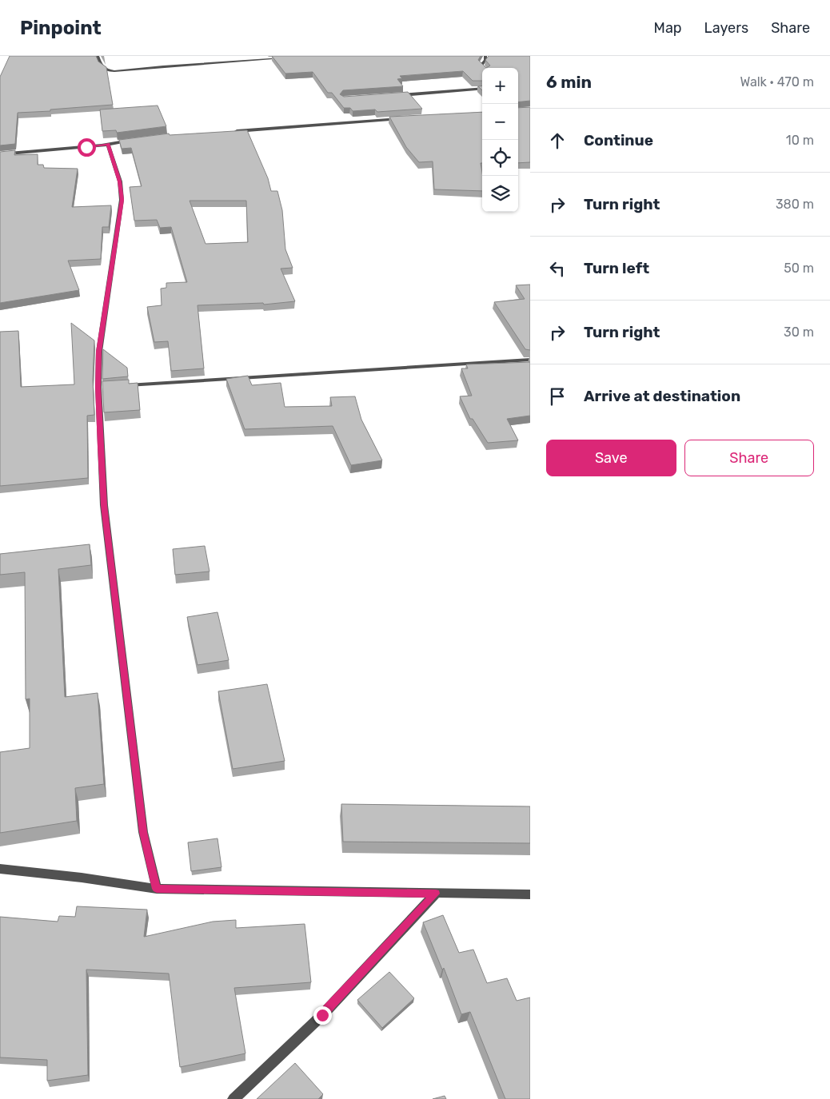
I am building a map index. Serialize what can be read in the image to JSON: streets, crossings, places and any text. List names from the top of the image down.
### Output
{
  "page": {
    "header": "Pinpoint",
    "nav": ["Map", "Layers", "Share"],
    "heading": ["6 min", "Walk · 470 m"],
    "map_buttons": ["+", "−"],
    "list": [
      ["Continue", "10 m"],
      ["Turn right", "380 m"],
      ["Turn left", "50 m"],
      ["Turn right", "30 m"],
      "Arrive at destination"
    ],
    "buttons": ["Save", "Share"]
  }
}
